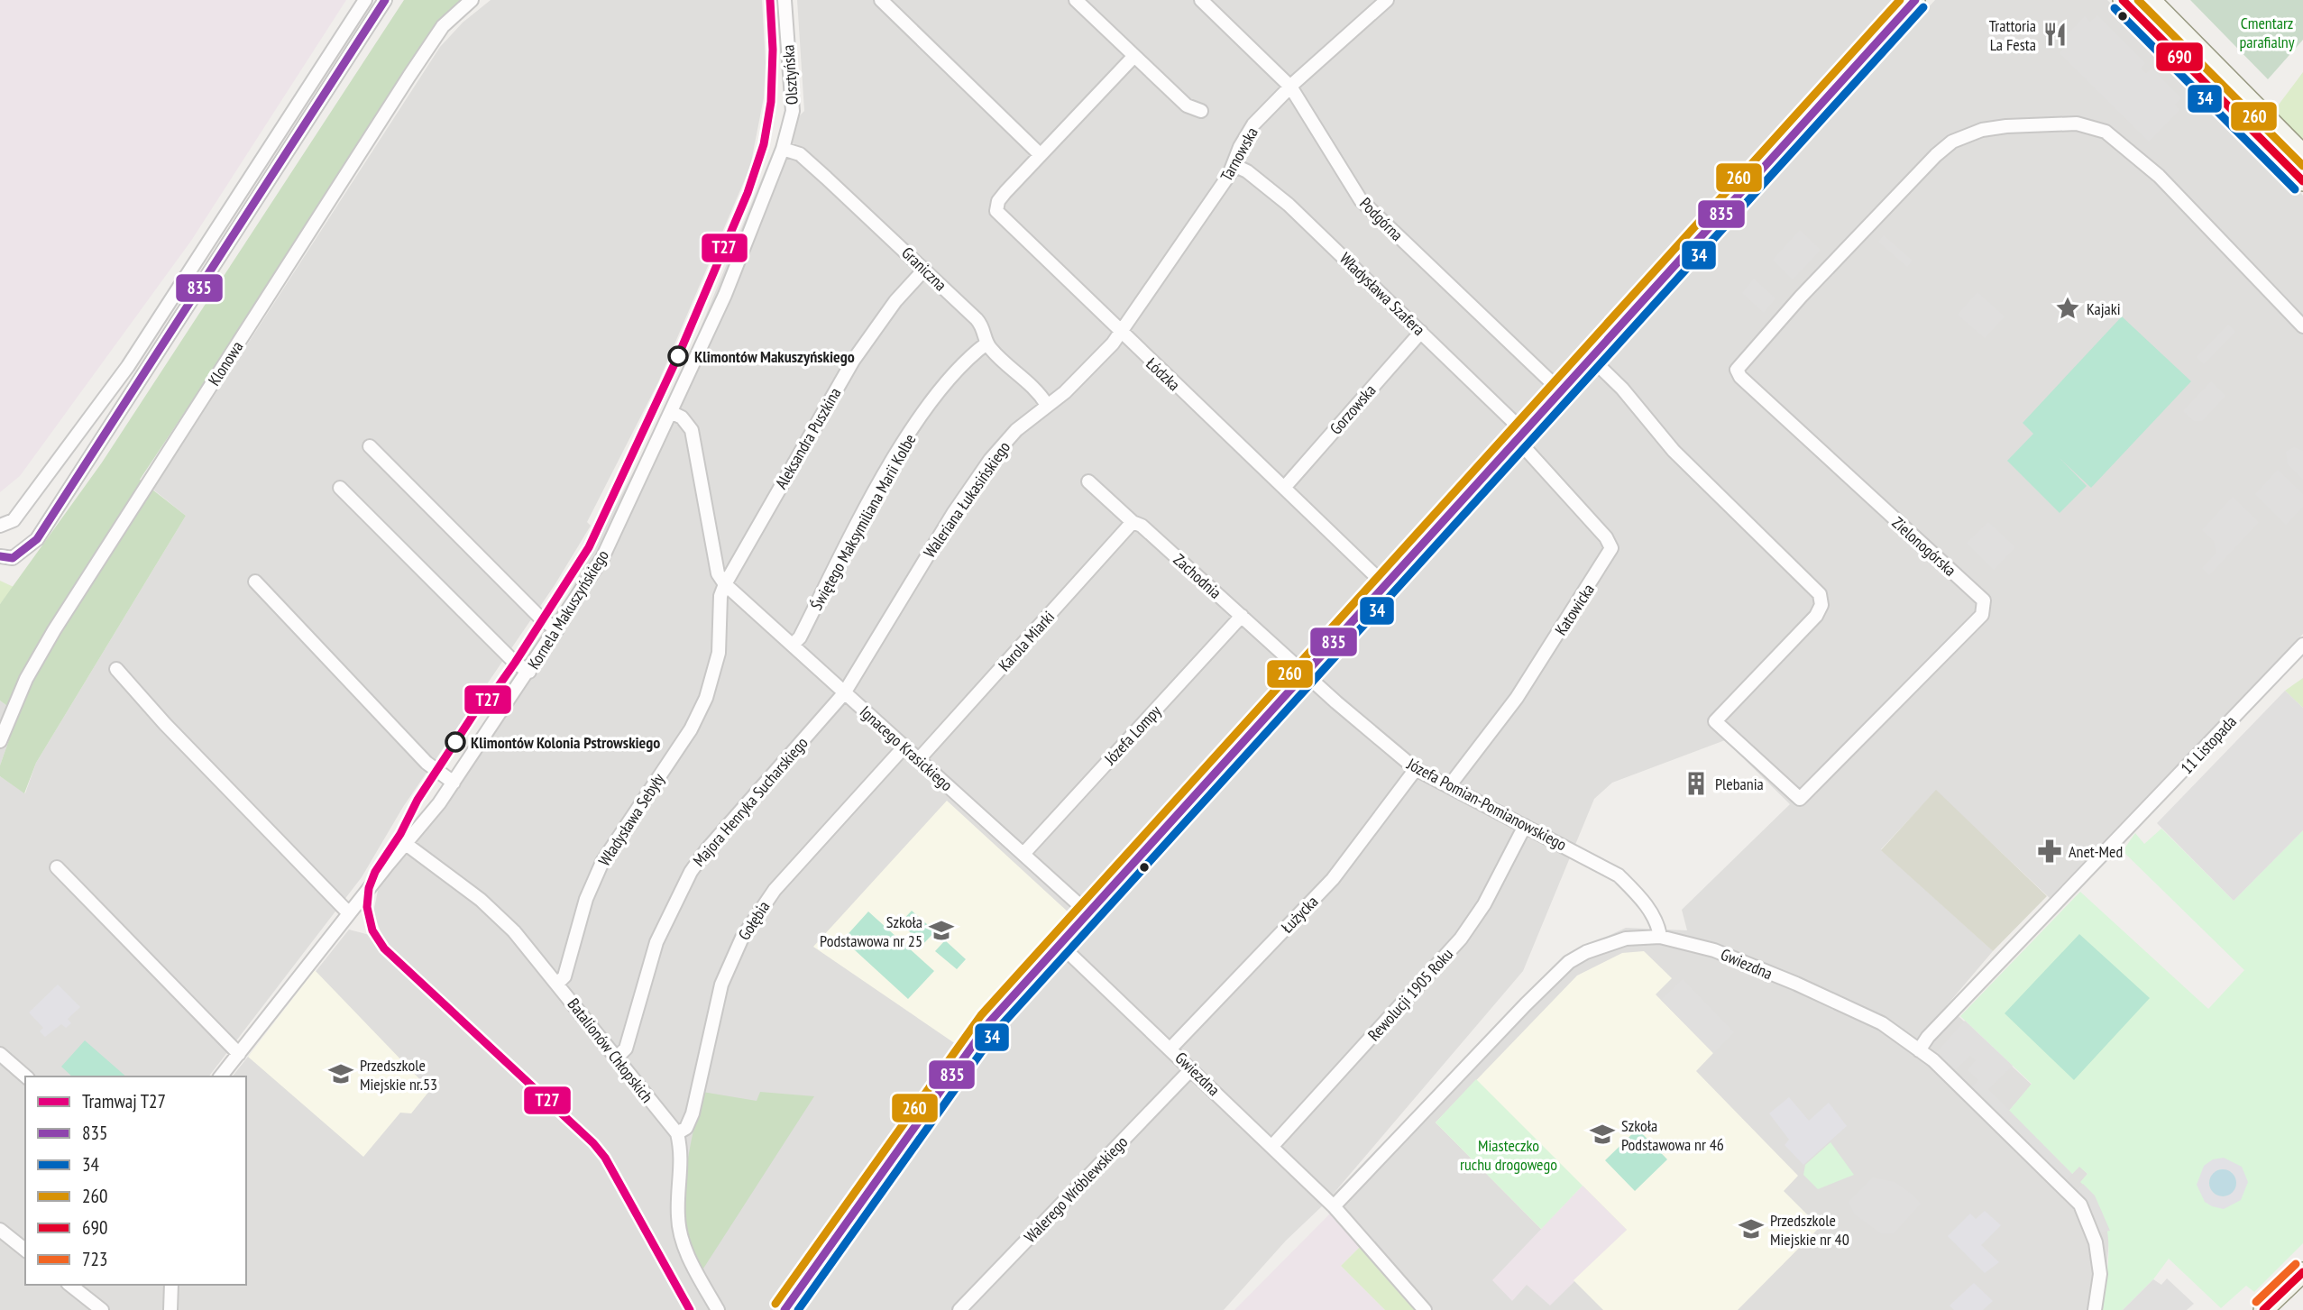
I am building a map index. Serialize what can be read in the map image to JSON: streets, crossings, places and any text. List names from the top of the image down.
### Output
{
  "streets": {
    "street": [
      "Olsztyńska",
      "Tarnowska",
      "Podgórna",
      "Graniczna",
      "Władysława Szafera",
      "Klonowa",
      "Łódzka",
      "Gorzowska",
      "Aleksandra Puszkina",
      "Waleriana Łukasińskiego",
      "Świętego Maksymiliana Marii Kolbe",
      "Zielonogórska",
      "Zachodnia",
      "Kornela Makuszyńskiego",
      "Katowicka",
      "Karola Miarki",
      "Józefa Lompy",
      "11 Listopada",
      "Ignacego Krasickiego",
      "Majora Henryka Sucharskiego",
      "Józefa Pomian-Pomianowskiego",
      "Władysława Sebyły",
      "Łużycka",
      "Gołębia",
      "Gwiezdna",
      "Rewolucji 1905 Roku",
      "Batalionów Chłopskich",
      "Walerego Wróblewskiego"
    ]
  },
  "crossings": [
    ["Olsztyńska", "Graniczna"],
    ["Olsztyńska", "Kornela Makuszyńskiego"],
    ["Tarnowska", "Podgórna"],
    ["Tarnowska", "Władysława Szafera"],
    ["Tarnowska", "Łódzka"],
    ["Tarnowska", "Waleriana Łukasińskiego"],
    ["Graniczna", "Aleksandra Puszkina"],
    ["Graniczna", "Waleriana Łukasińskiego"],
    ["Graniczna", "Świętego Maksymiliana Marii Kolbe"],
    ["Graniczna", "Kornela Makuszyńskiego"],
    ["Władysława Szafera", "Gorzowska"],
    ["Władysława Szafera", "Katowicka"],
    ["Łódzka", "Gorzowska"],
    ["Łódzka", "Waleriana Łukasińskiego"],
    ["Aleksandra Puszkina", "Ignacego Krasickiego"],
    ["Aleksandra Puszkina", "Władysława Sebyły"],
    ["Waleriana Łukasińskiego", "Ignacego Krasickiego"],
    ["Waleriana Łukasińskiego", "Majora Henryka Sucharskiego"],
    ["Świętego Maksymiliana Marii Kolbe", "Ignacego Krasickiego"],
    ["Zachodnia", "Karola Miarki"],
    ["Zachodnia", "Józefa Lompy"],
    ["Zachodnia", "Józefa Pomian-Pomianowskiego"],
    ["Kornela Makuszyńskiego", "Władysława Sebyły"],
    ["Kornela Makuszyńskiego", "Batalionów Chłopskich"],
    ["Katowicka", "Józefa Pomian-Pomianowskiego"],
    ["Karola Miarki", "Ignacego Krasickiego"],
    ["Józefa Lompy", "Ignacego Krasickiego"],
    ["11 Listopada", "Gwiezdna"],
    ["Ignacego Krasickiego", "Majora Henryka Sucharskiego"],
    ["Ignacego Krasickiego", "Władysława Sebyły"],
    ["Ignacego Krasickiego", "Gołębia"],
    ["Majora Henryka Sucharskiego", "Batalionów Chłopskich"],
    ["Józefa Pomian-Pomianowskiego", "Łużycka"],
    ["Józefa Pomian-Pomianowskiego", "Gwiezdna"],
    ["Józefa Pomian-Pomianowskiego", "Rewolucji 1905 Roku"],
    ["Władysława Sebyły", "Batalionów Chłopskich"],
    ["Łużycka", "Gwiezdna"],
    ["Gołębia", "Batalionów Chłopskich"],
    ["Gwiezdna", "Rewolucji 1905 Roku"],
    ["Gwiezdna", "Walerego Wróblewskiego"]
  ],
  "parks": ["Cmentarz parafialny", "Miasteczko ruchu drogowego"],
  "places": {
    "restaurant": ["Trattoria La Festa"],
    "place": ["Kajaki"],
    "other": ["Klimontów Makuszyńskiego", "Klimontów Kolonia Pstrowskiego"],
    "building": ["Plebania"],
    "pharmacy": ["Anet-Med"],
    "school or university": [
      "Szkoła Podstawowa nr 25",
      "Przedszkole Miejskie nr.53",
      "Szkoła Podstawowa nr 46",
      "Przedszkole Miejskie nr 40"
    ]
  },
  "lines": [
    "tram line T27",
    "transit line 835",
    "transit line 260",
    "transit line 690",
    "transit line 34",
    "transit line 723"
  ],
  "legend": [
    "Tramwaj T27",
    "835",
    "34",
    "260",
    "690",
    "723"
  ]
}
